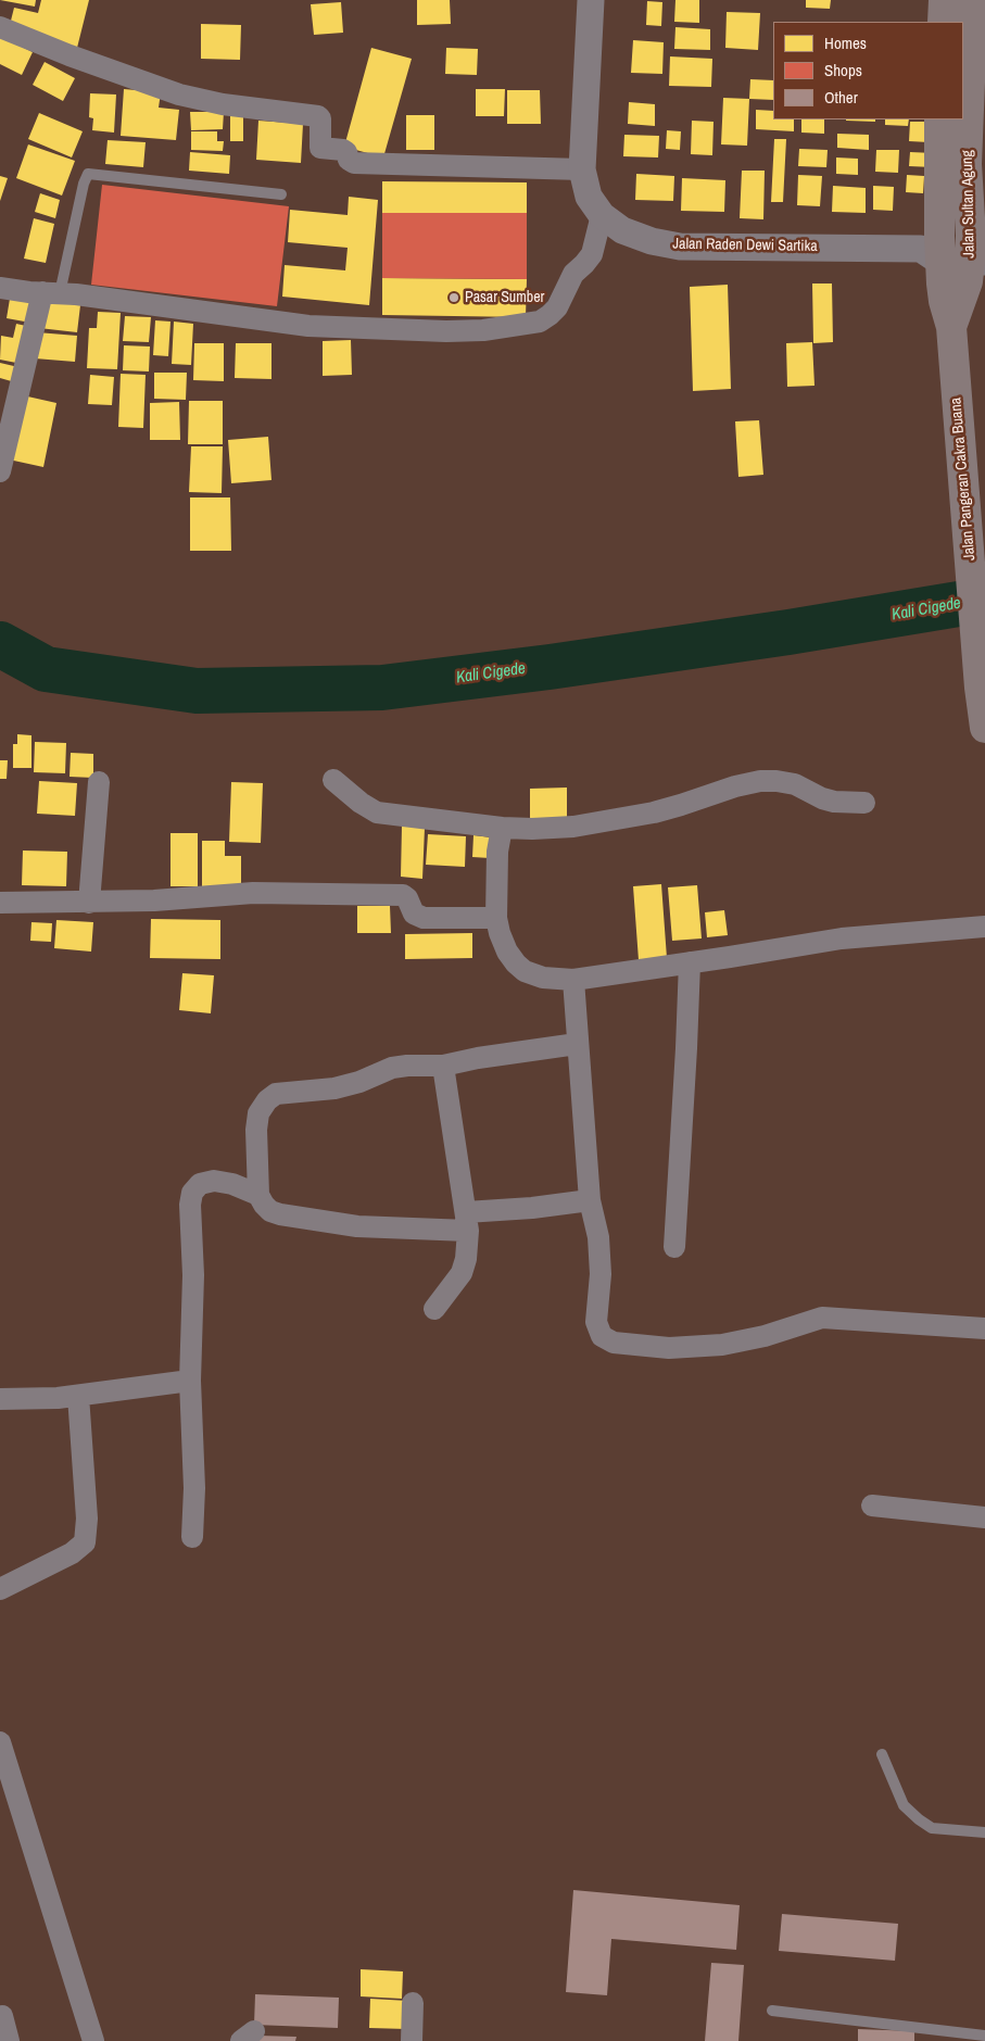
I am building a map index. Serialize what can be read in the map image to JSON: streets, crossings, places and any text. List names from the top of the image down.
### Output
{
  "streets": {
    "main road": ["Jalan Sultan Agung", "Jalan Pangeran Cakra Buana"],
    "street": ["Jalan Raden Dewi Sartika"]
  },
  "crossings": [
    ["Jalan Sultan Agung", "Jalan Raden Dewi Sartika"],
    ["Jalan Sultan Agung", "Jalan Pangeran Cakra Buana"]
  ],
  "water": ["Kali Cigede"],
  "places": ["Pasar Sumber"],
  "legend": ["Homes", "Shops", "Other"]
}
